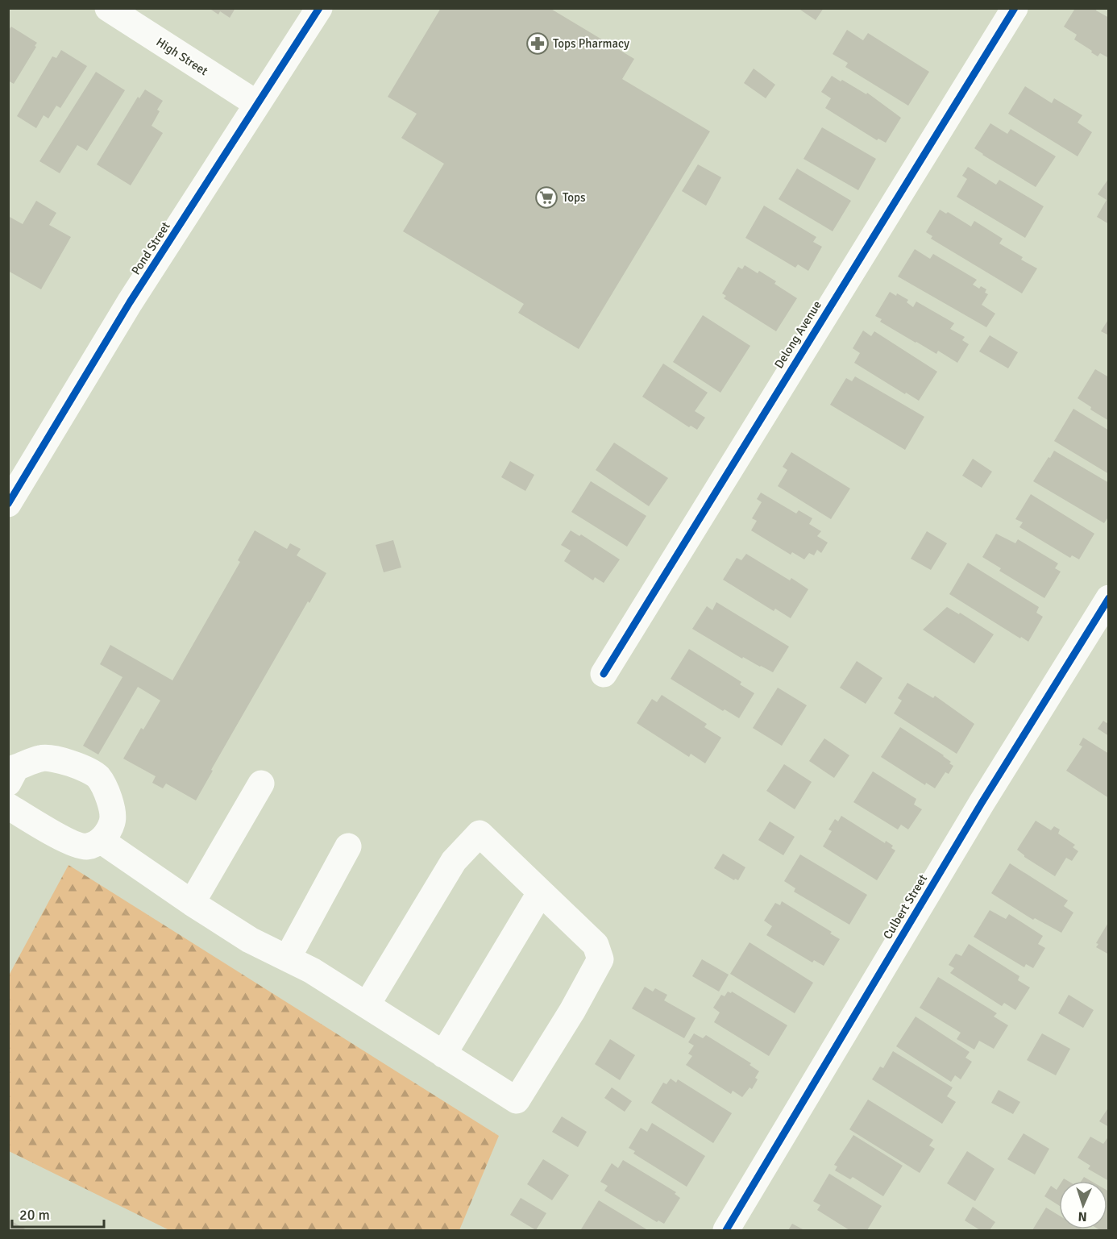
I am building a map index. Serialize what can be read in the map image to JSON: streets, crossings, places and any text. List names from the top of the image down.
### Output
{
  "streets": {
    "street": [
      "High Street",
      "Pond Street",
      "Delong Avenue",
      "Culbert Street"
    ]
  },
  "crossings": [
    ["High Street", "Pond Street"]
  ],
  "places": {
    "pharmacy": ["Tops Pharmacy"],
    "supermarket": ["Tops"]
  },
  "scale_bar": "20 m",
  "north": "bottom"
}
